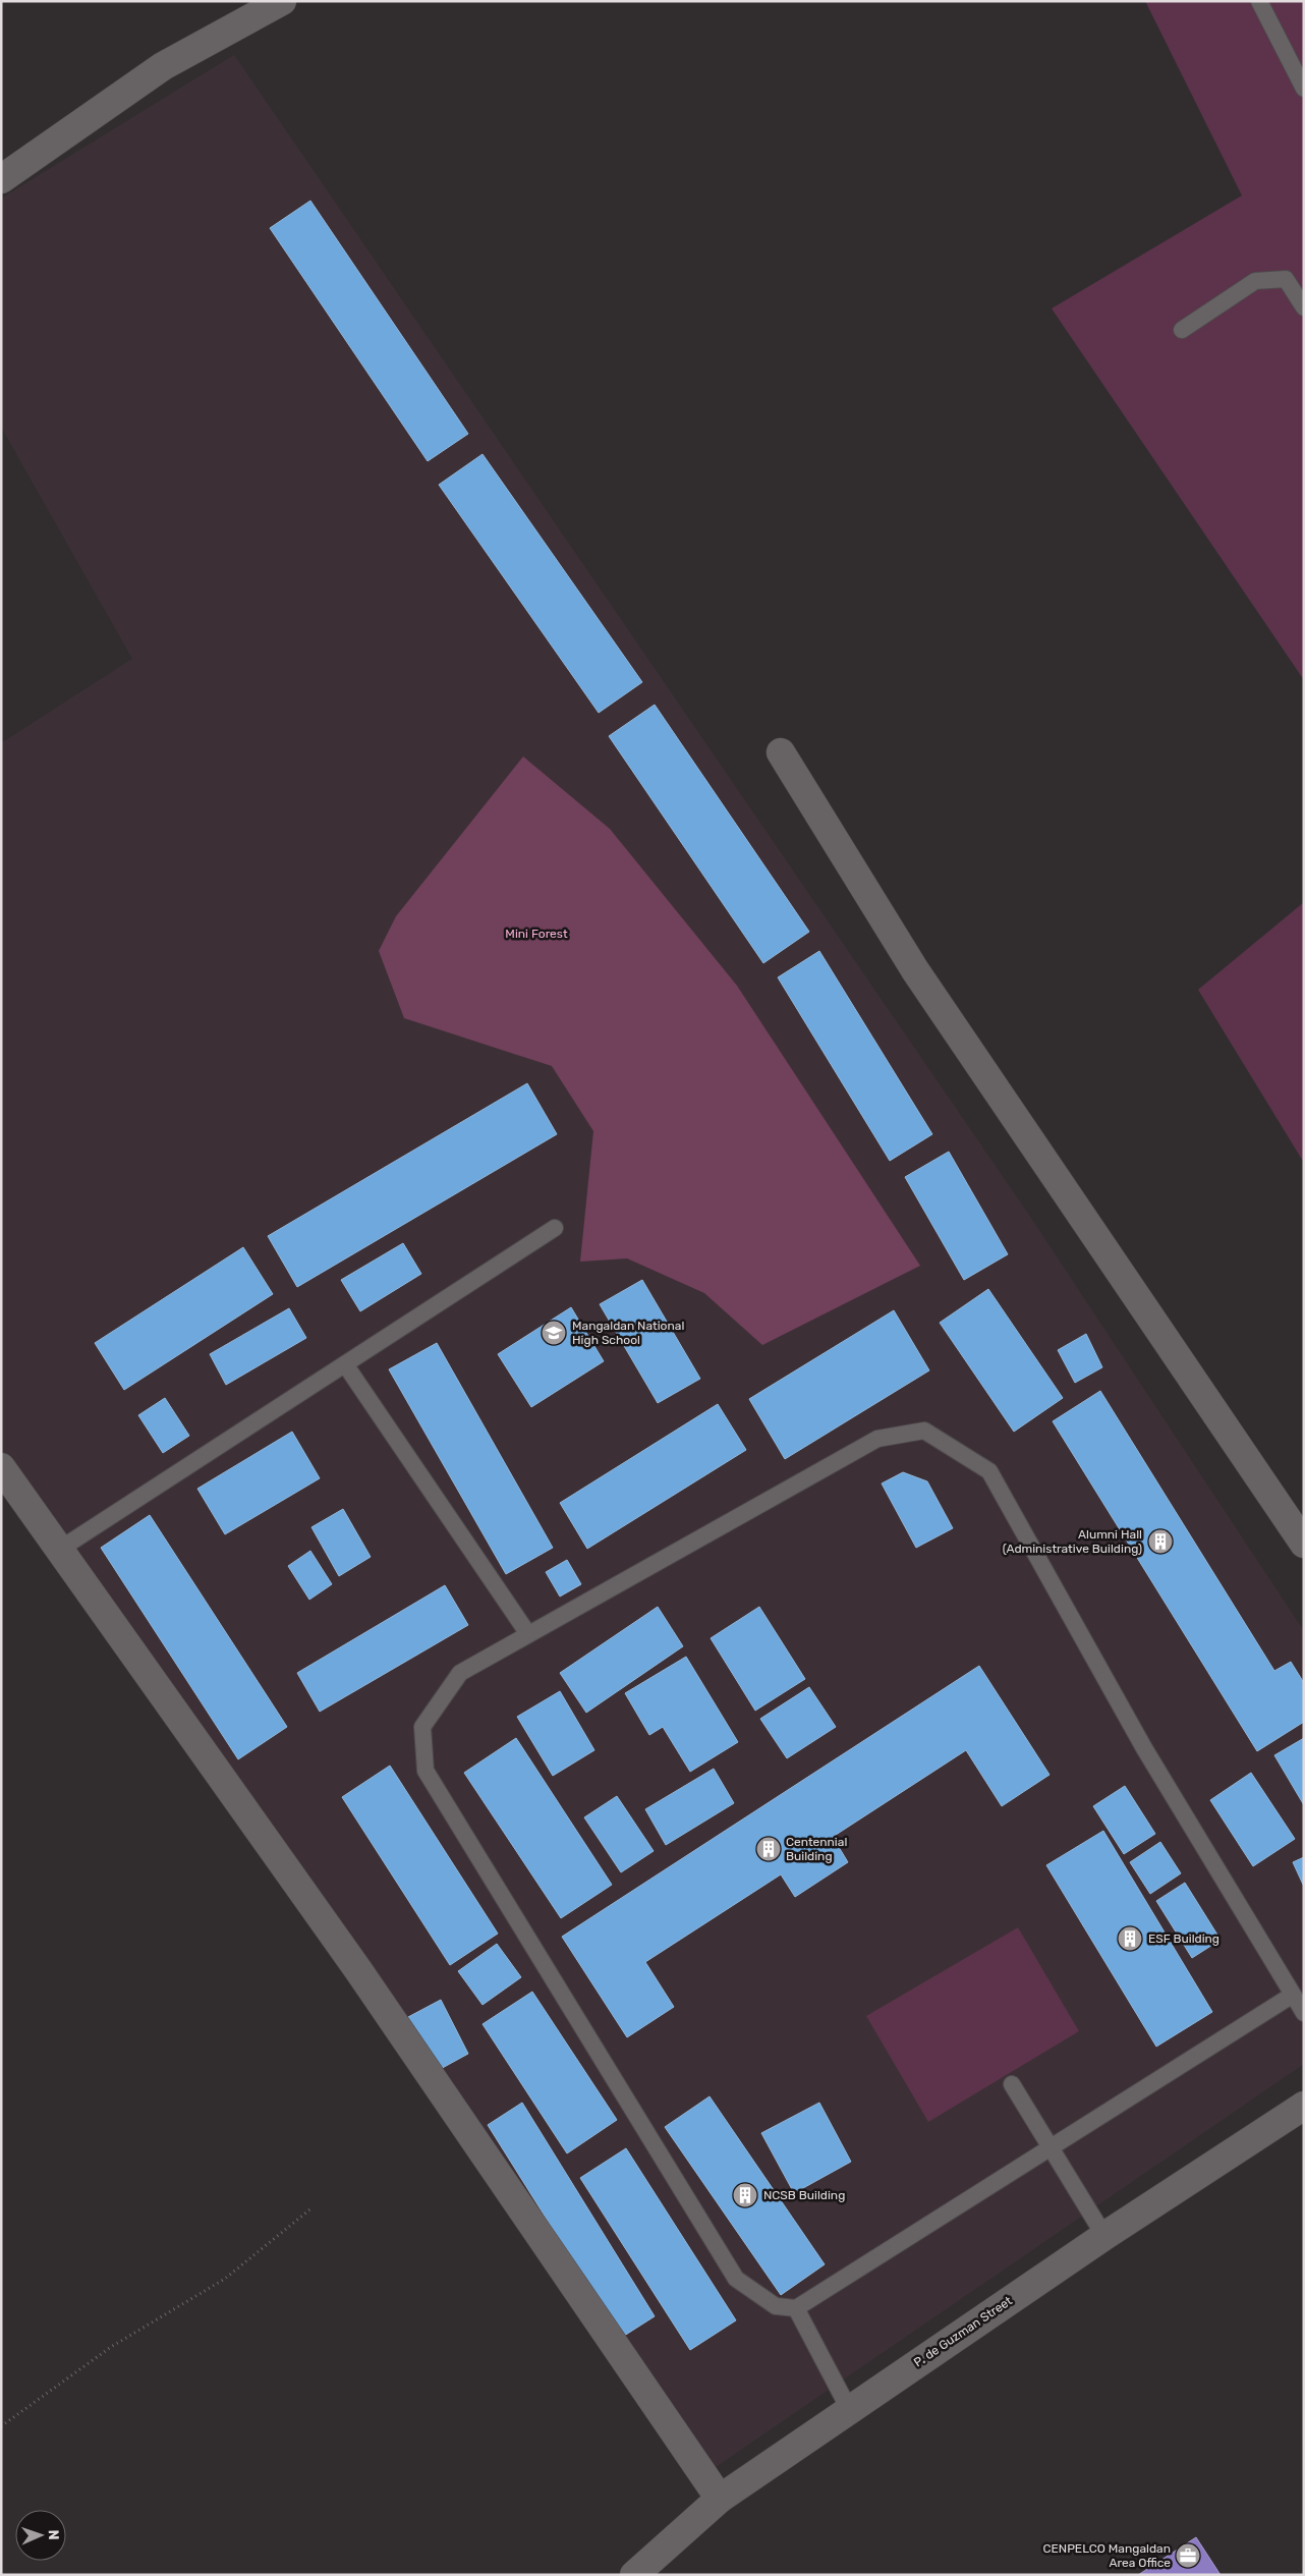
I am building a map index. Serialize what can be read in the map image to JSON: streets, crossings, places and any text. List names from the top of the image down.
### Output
{
  "streets": {
    "street": ["P. de Guzman Street"]
  },
  "parks": ["Mini Forest"],
  "places": {
    "school or university": ["Mangaldan National High School"],
    "building": [
      "Alumni Hall (Administrative Building)",
      "Centennial Building",
      "ESF Building",
      "NCSB Building"
    ],
    "office": ["CENPELCO Mangaldan Area Office"]
  },
  "north": "right"
}
